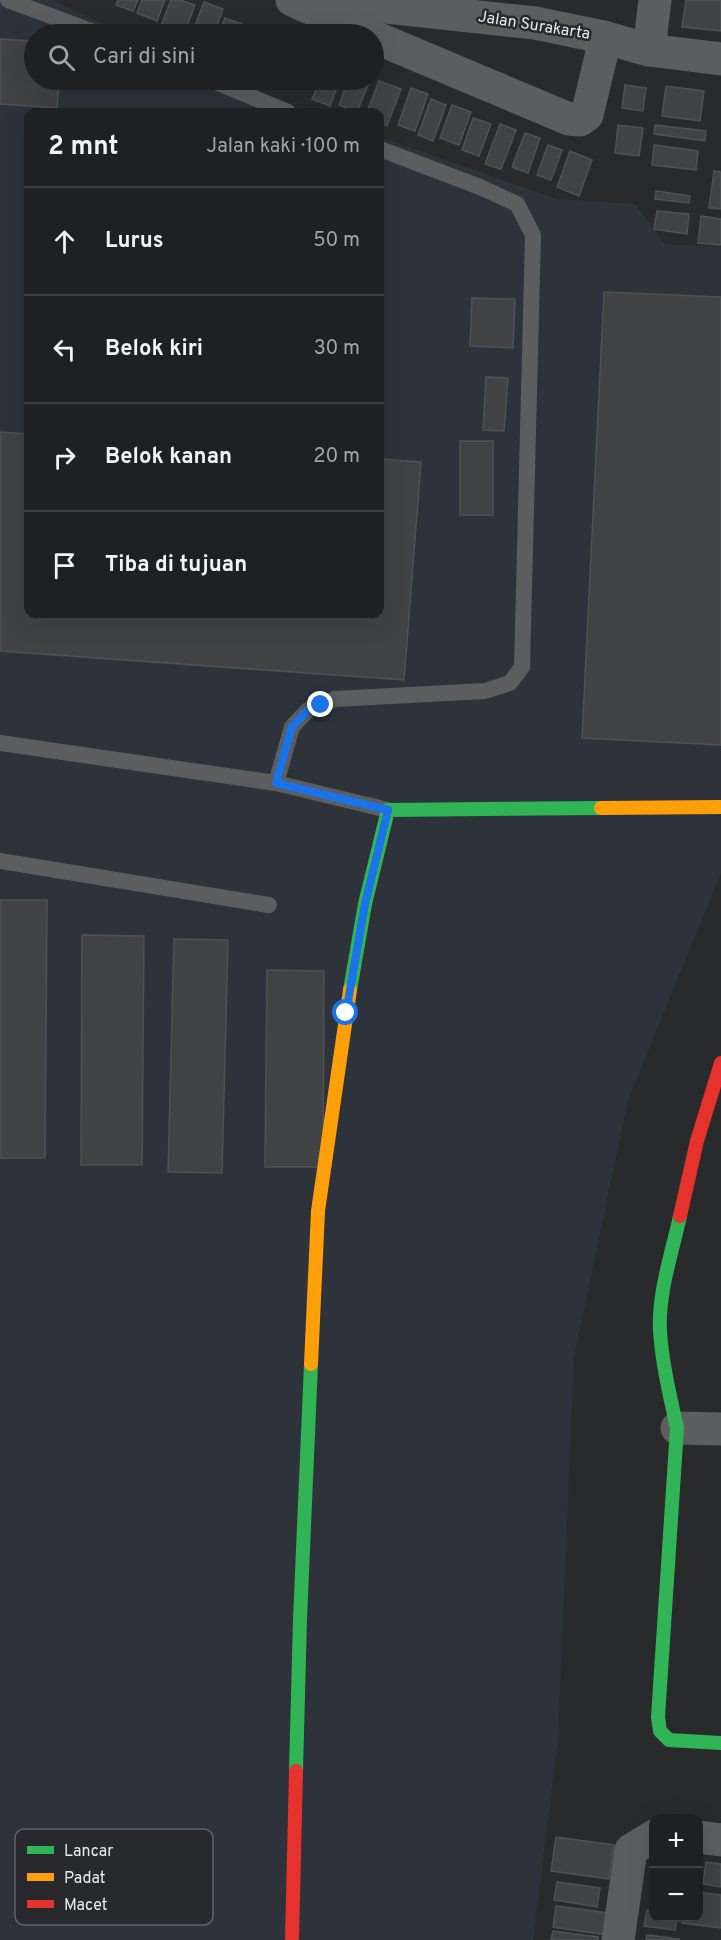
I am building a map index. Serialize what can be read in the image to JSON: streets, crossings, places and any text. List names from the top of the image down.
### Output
{
  "streets": {
    "street": ["Jalan Surakarta"]
  },
  "legend": ["Lancar", "Padat", "Macet"],
  "page": {
    "search": "Cari di sini",
    "heading": ["2 mnt", "Jalan kaki · 100 m"],
    "list": [
      ["Lurus", "50 m"],
      ["Belok kiri", "30 m"],
      ["Belok kanan", "20 m"],
      "Tiba di tujuan"
    ],
    "map_buttons": ["+", "−"]
  }
}
